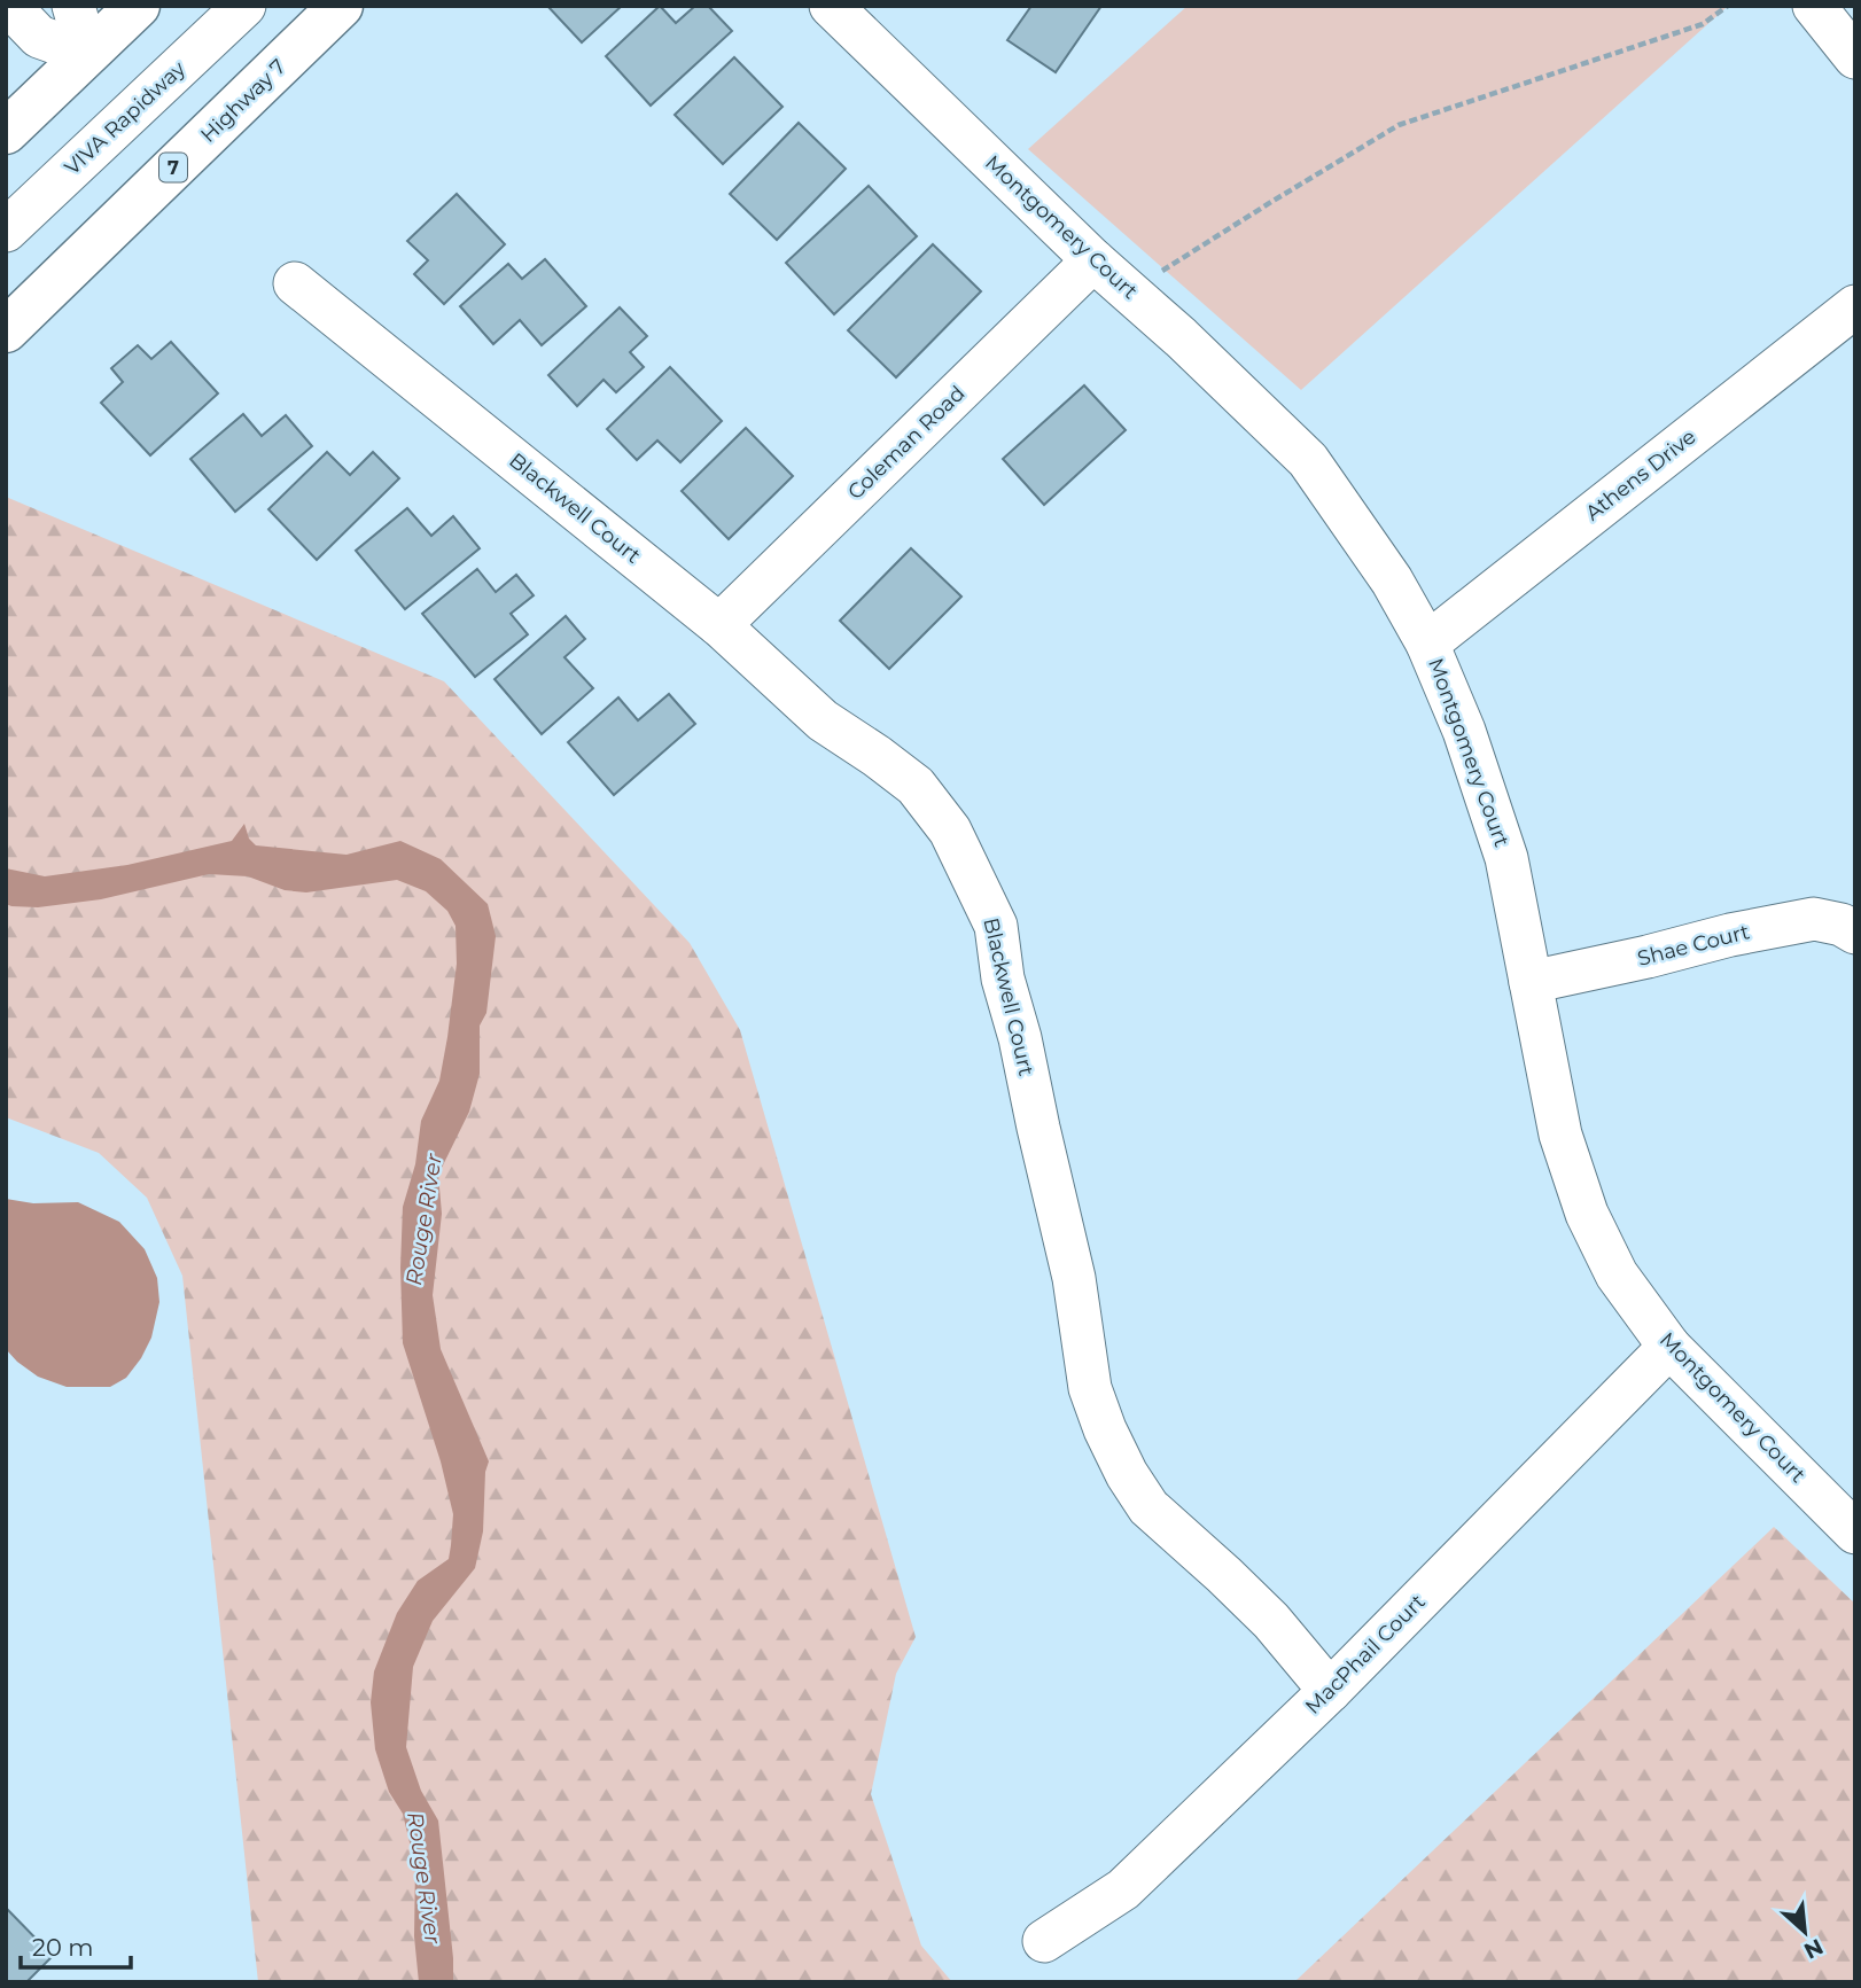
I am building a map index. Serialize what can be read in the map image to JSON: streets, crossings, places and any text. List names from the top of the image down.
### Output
{
  "streets": {
    "main road": ["Highway 7", "7"],
    "street": [
      "VIVA Rapidway",
      "Montgomery Court",
      "Coleman Road",
      "Athens Drive",
      "Blackwell Court",
      "Shae Court",
      "MacPhail Court"
    ]
  },
  "crossings": [
    ["Montgomery Court", "Coleman Road"],
    ["Montgomery Court", "Athens Drive"],
    ["Montgomery Court", "Shae Court"],
    ["Montgomery Court", "MacPhail Court"],
    ["Coleman Road", "Blackwell Court"],
    ["Blackwell Court", "MacPhail Court"]
  ],
  "water": ["Rouge River"],
  "scale_bar": "20 m",
  "north": "bottom right"
}
